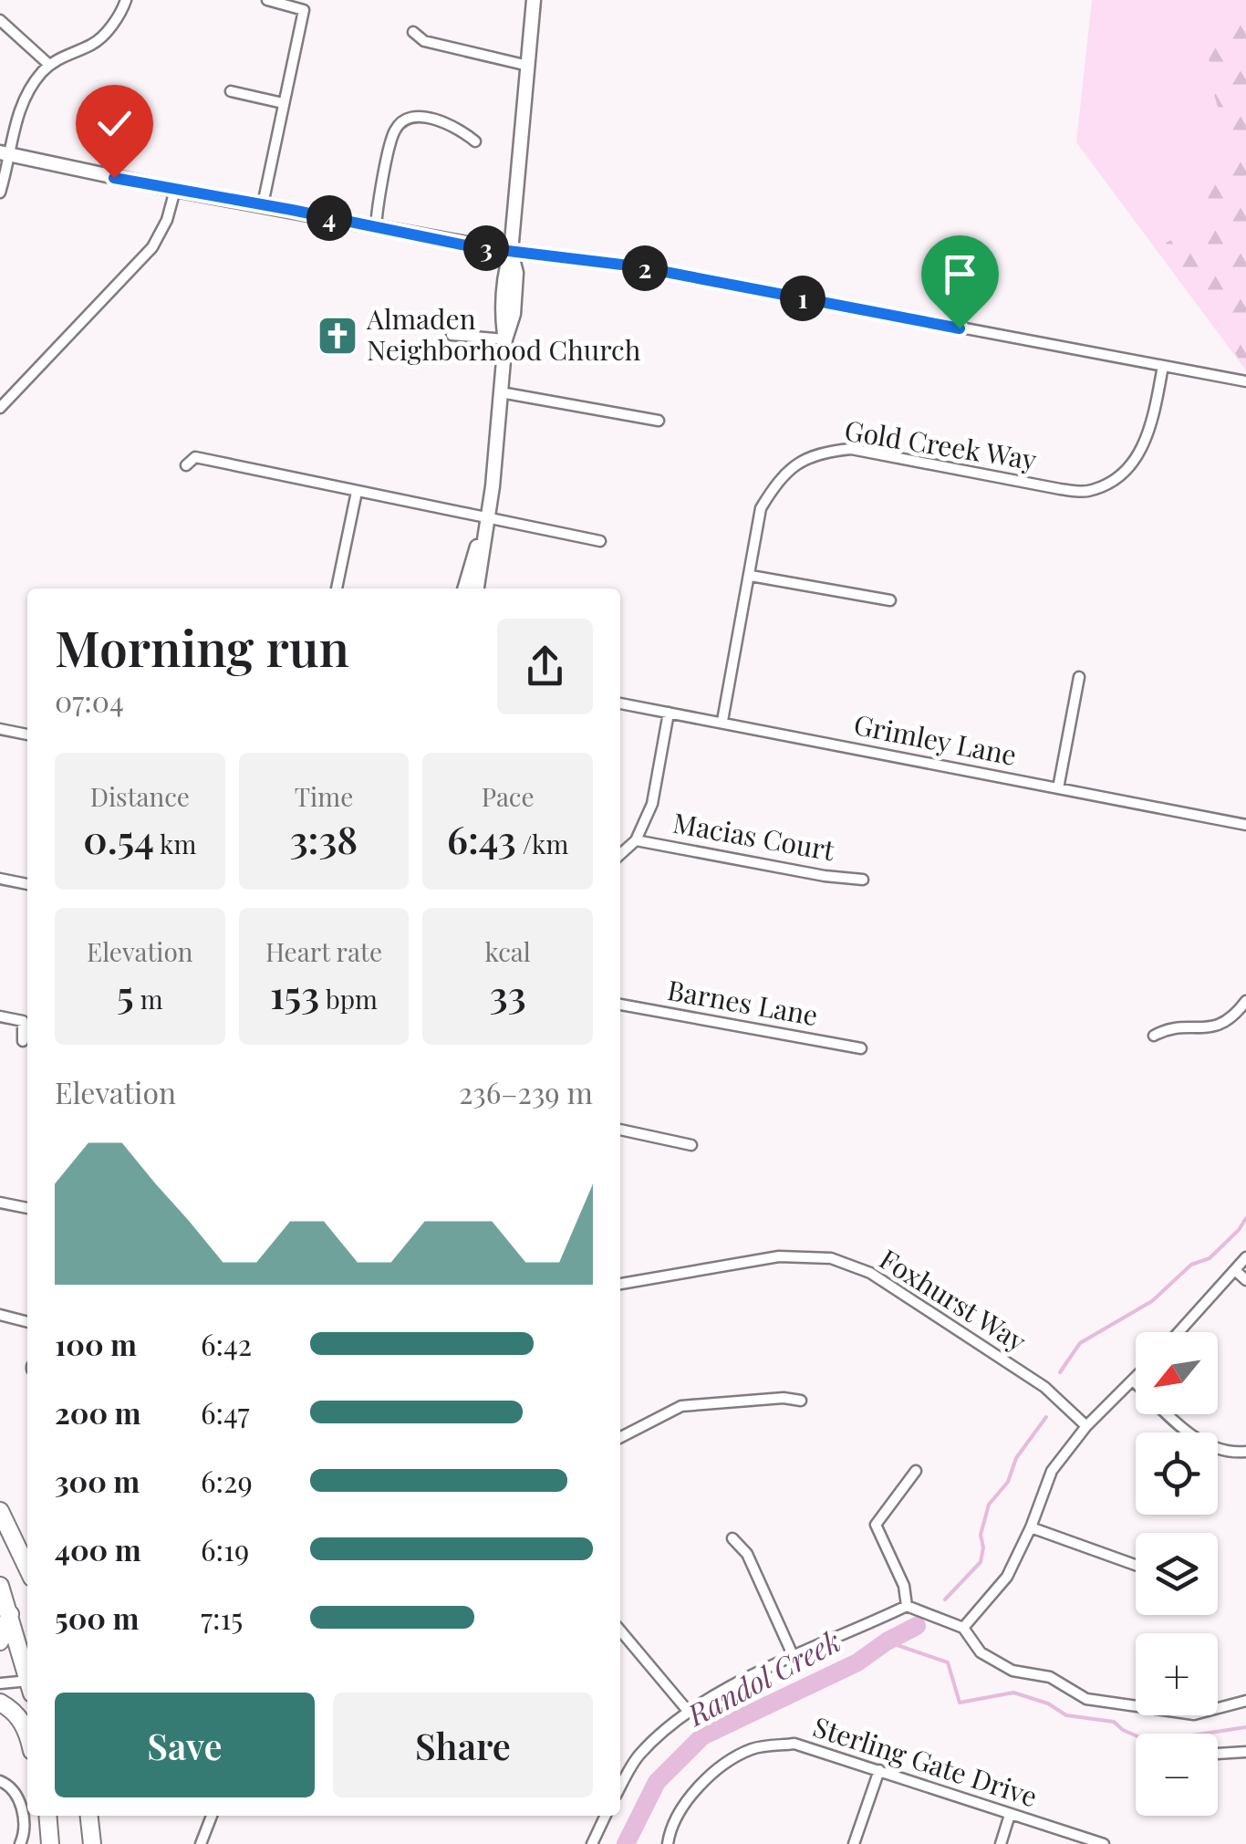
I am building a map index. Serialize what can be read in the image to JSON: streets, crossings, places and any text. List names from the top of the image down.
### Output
{
  "streets": {
    "street": [
      "Gold Creek Way",
      "Grimley Lane",
      "Macias Court",
      "Barnes Lane",
      "Foxhurst Way",
      "Sterling Gate Drive"
    ]
  },
  "crossings": [
    ["Gold Creek Way", "Grimley Lane"]
  ],
  "water": ["Randol Creek"],
  "places": {
    "church": ["Almaden Neighborhood Church"]
  },
  "north": "bottom left",
  "page": {
    "pins": [
      "4",
      "3",
      "2",
      "1"
    ],
    "heading": ["Morning run", "07:04"],
    "stats": [
      ["Distance", "0.54 km"],
      ["Time", "3:38"],
      ["Pace", "6:43 /km"],
      ["Elevation", "5 m"],
      ["Heart rate", "153 bpm"],
      ["kcal", "33"]
    ],
    "chart": ["Elevation", "236–239 m"],
    "list": [
      {
        "name": "100 m",
        "note": "6:42"
      },
      {
        "name": "200 m",
        "note": "6:47"
      },
      {
        "name": "300 m",
        "note": "6:29"
      },
      {
        "name": "400 m",
        "note": "6:19"
      },
      {
        "name": "500 m",
        "note": "7:15"
      }
    ],
    "map_buttons": ["+", "−"],
    "buttons": ["Save", "Share"]
  }
}
